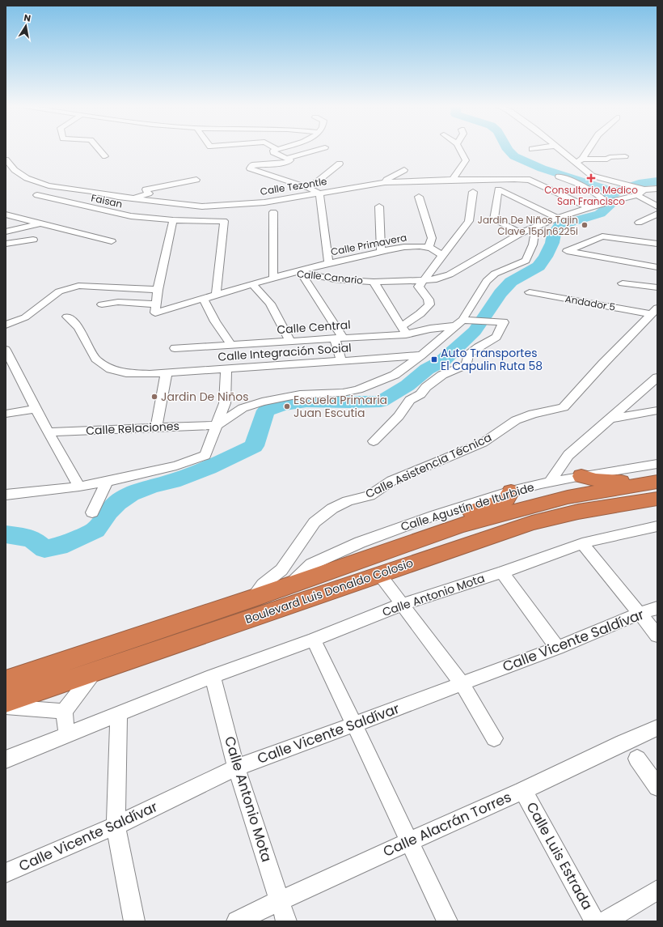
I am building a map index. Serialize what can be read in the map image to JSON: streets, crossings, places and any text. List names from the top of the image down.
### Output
{
  "streets": {
    "highway": ["Boulevard Luis Donaldo Colosio"],
    "street": [
      "Calle Tezontle",
      "Faisan",
      "Calle Primavera",
      "Calle Canario",
      "Andador 5",
      "Calle Central",
      "Calle Integración Social",
      "Calle Relaciones",
      "Calle Asistencia Técnica",
      "Calle Agustín de Iturbide",
      "Calle Antonio Mota",
      "Calle Vicente Saldívar",
      "Calle Alacrán Torres",
      "Calle Luis Estrada"
    ]
  },
  "crossings": [
    ["Calle Tezontle", "Calle Canario"],
    ["Faisan", "Calle Canario"],
    ["Calle Primavera", "Calle Canario"],
    ["Andador 5", "Calle Asistencia Técnica"],
    ["Calle Asistencia Técnica", "Boulevard Luis Donaldo Colosio"],
    ["Calle Agustín de Iturbide", "Boulevard Luis Donaldo Colosio"],
    ["Calle Antonio Mota", "Calle Vicente Saldívar"],
    ["Calle Antonio Mota", "Calle Alacrán Torres"],
    ["Calle Alacrán Torres", "Calle Luis Estrada"]
  ],
  "places": {
    "health": ["Consultorio Medico San Francisco"],
    "other": ["Jardin De Niños Tajin Clave 15pjn6225i", "Jardin De Niños", "Escuela Primaria Juan Escutia"],
    "transit": ["Auto Transportes El Capulin Ruta 58"]
  },
  "north": "top"
}
